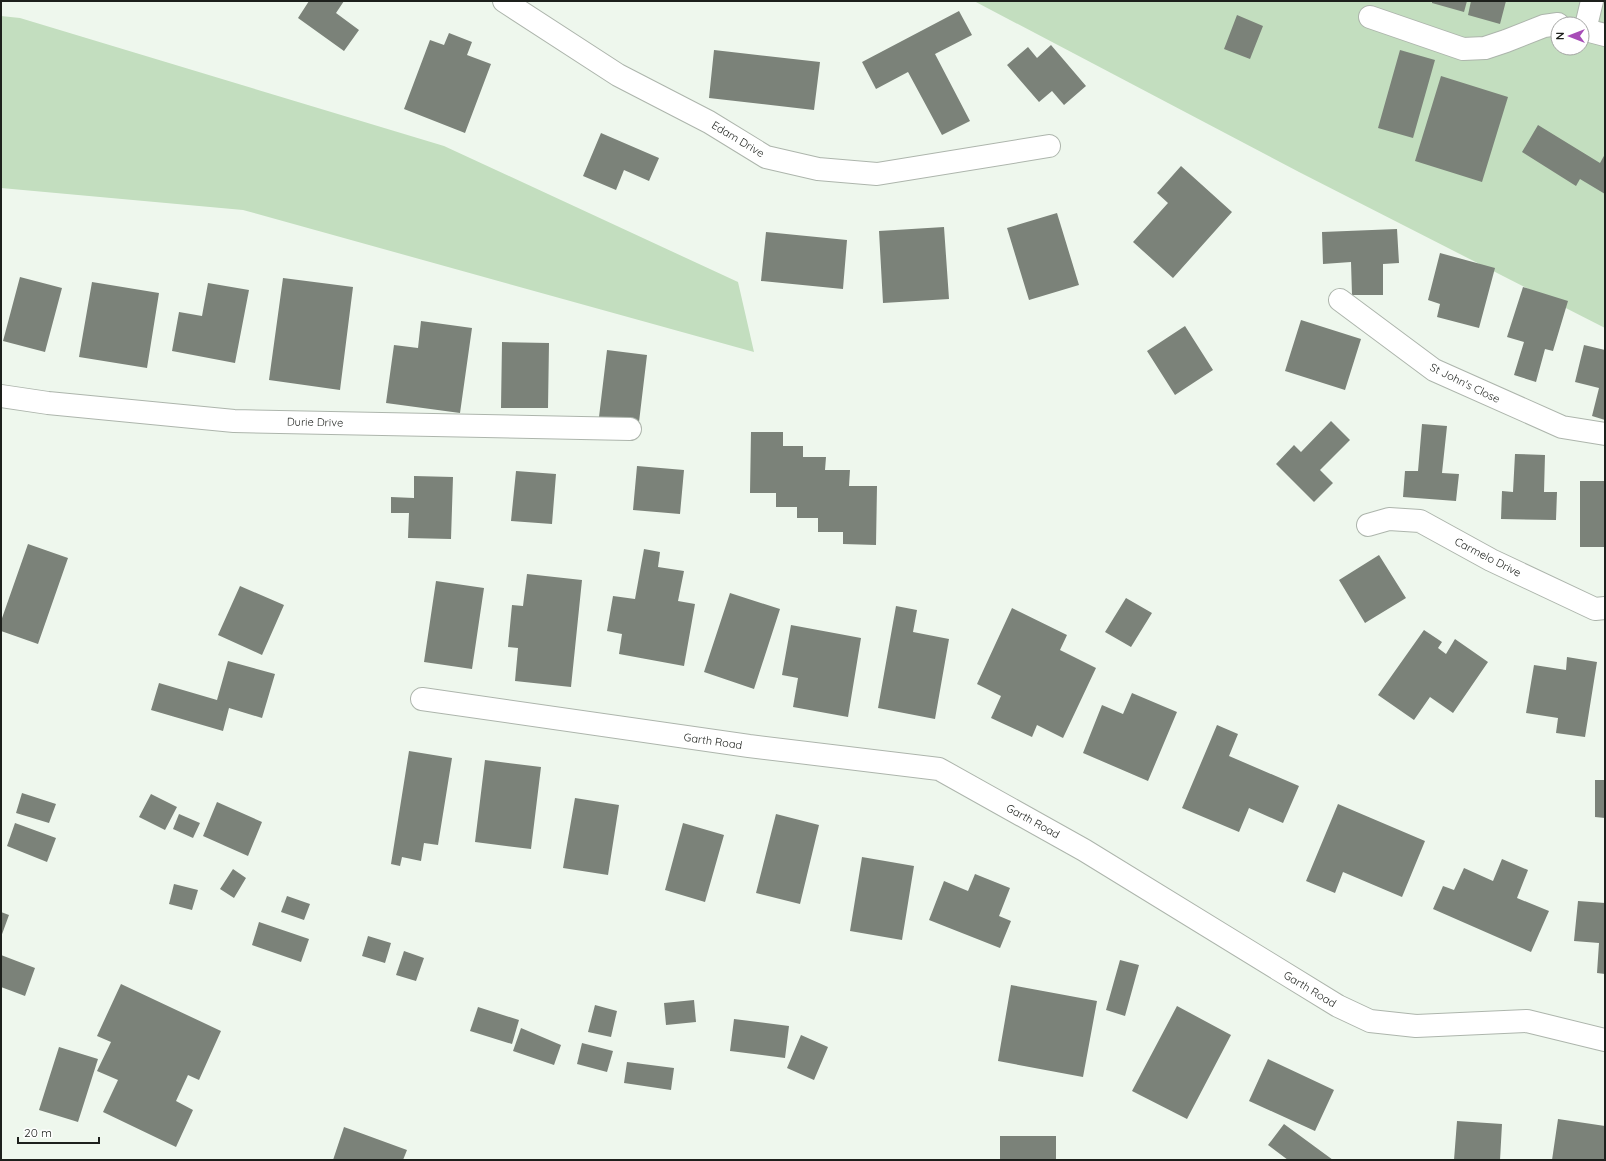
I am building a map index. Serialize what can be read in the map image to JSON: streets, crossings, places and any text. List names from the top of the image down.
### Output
{
  "streets": {
    "street": [
      "Edam Drive",
      "St John's Close",
      "Durie Drive",
      "Carmelo Drive",
      "Garth Road"
    ]
  },
  "scale_bar": "20 m",
  "north": "left"
}
